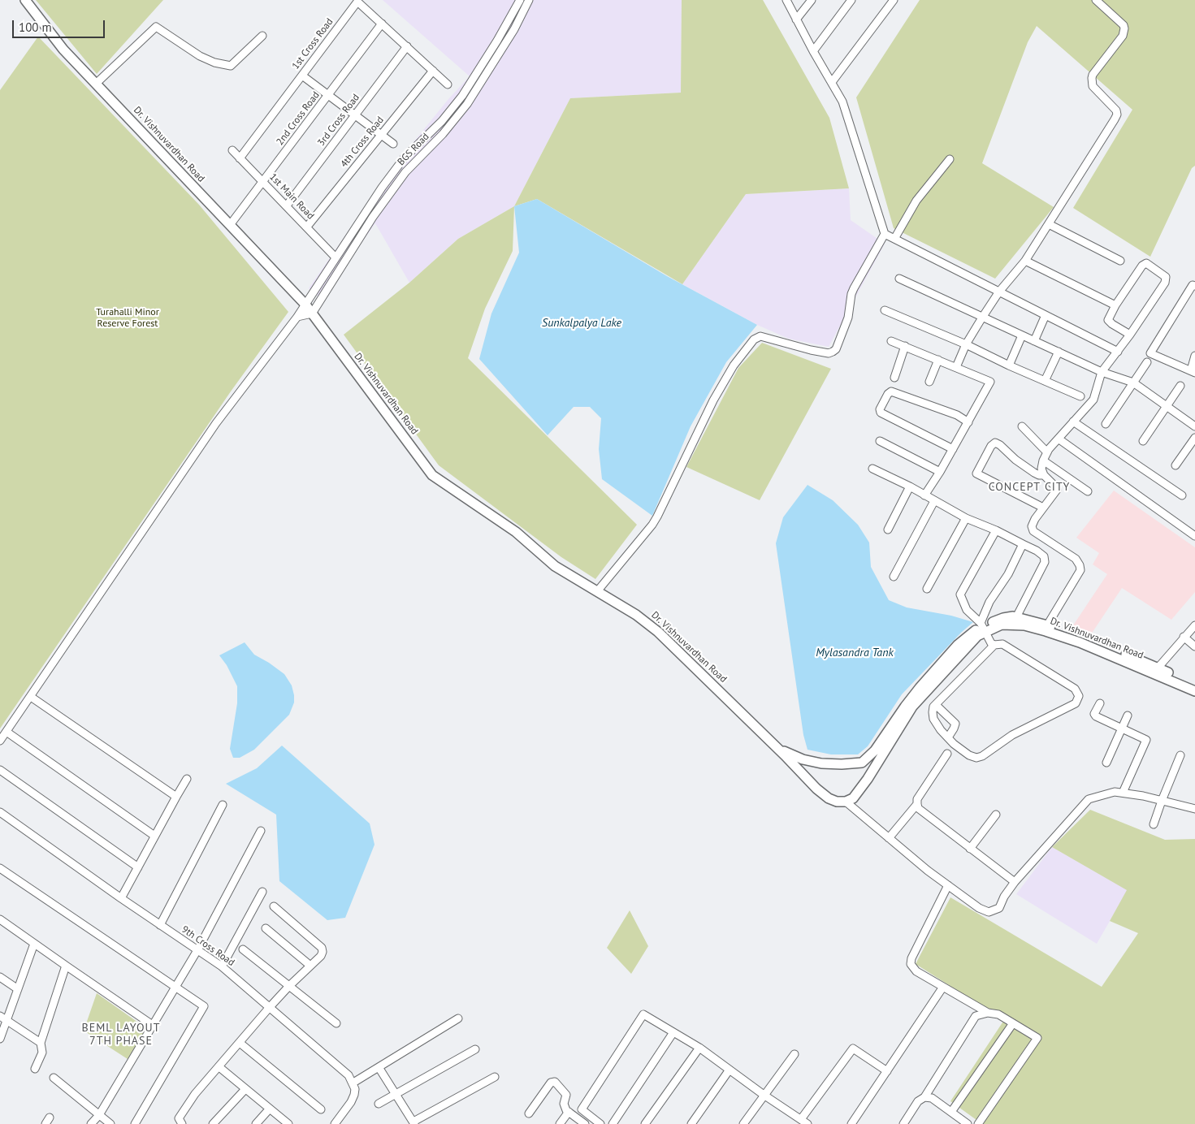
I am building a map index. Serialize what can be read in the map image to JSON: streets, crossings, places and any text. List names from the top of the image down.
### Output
{
  "streets": {
    "main road": ["Dr. Vishnuvardhan Road"],
    "street": [
      "1st Cross Road",
      "2nd Cross Road",
      "3rd Cross Road",
      "4th Cross Road",
      "BGS Road",
      "1st Main Road",
      "9th Cross Road"
    ]
  },
  "crossings": [
    ["1st Cross Road", "2nd Cross Road"],
    ["1st Cross Road", "3rd Cross Road"],
    ["1st Cross Road", "4th Cross Road"],
    ["1st Cross Road", "1st Main Road"],
    ["2nd Cross Road", "Dr. Vishnuvardhan Road"],
    ["2nd Cross Road", "1st Main Road"],
    ["3rd Cross Road", "1st Main Road"],
    ["4th Cross Road", "1st Main Road"],
    ["Dr. Vishnuvardhan Road", "BGS Road"],
    ["BGS Road", "1st Main Road"]
  ],
  "districts": ["CONCEPT CITY", "BEML LAYOUT 7TH PHASE"],
  "water": ["Sunkalpalya Lake", "Mylasandra Tank"],
  "parks": ["Turahalli Minor Reserve Forest"],
  "scale_bar": "100 m"
}
